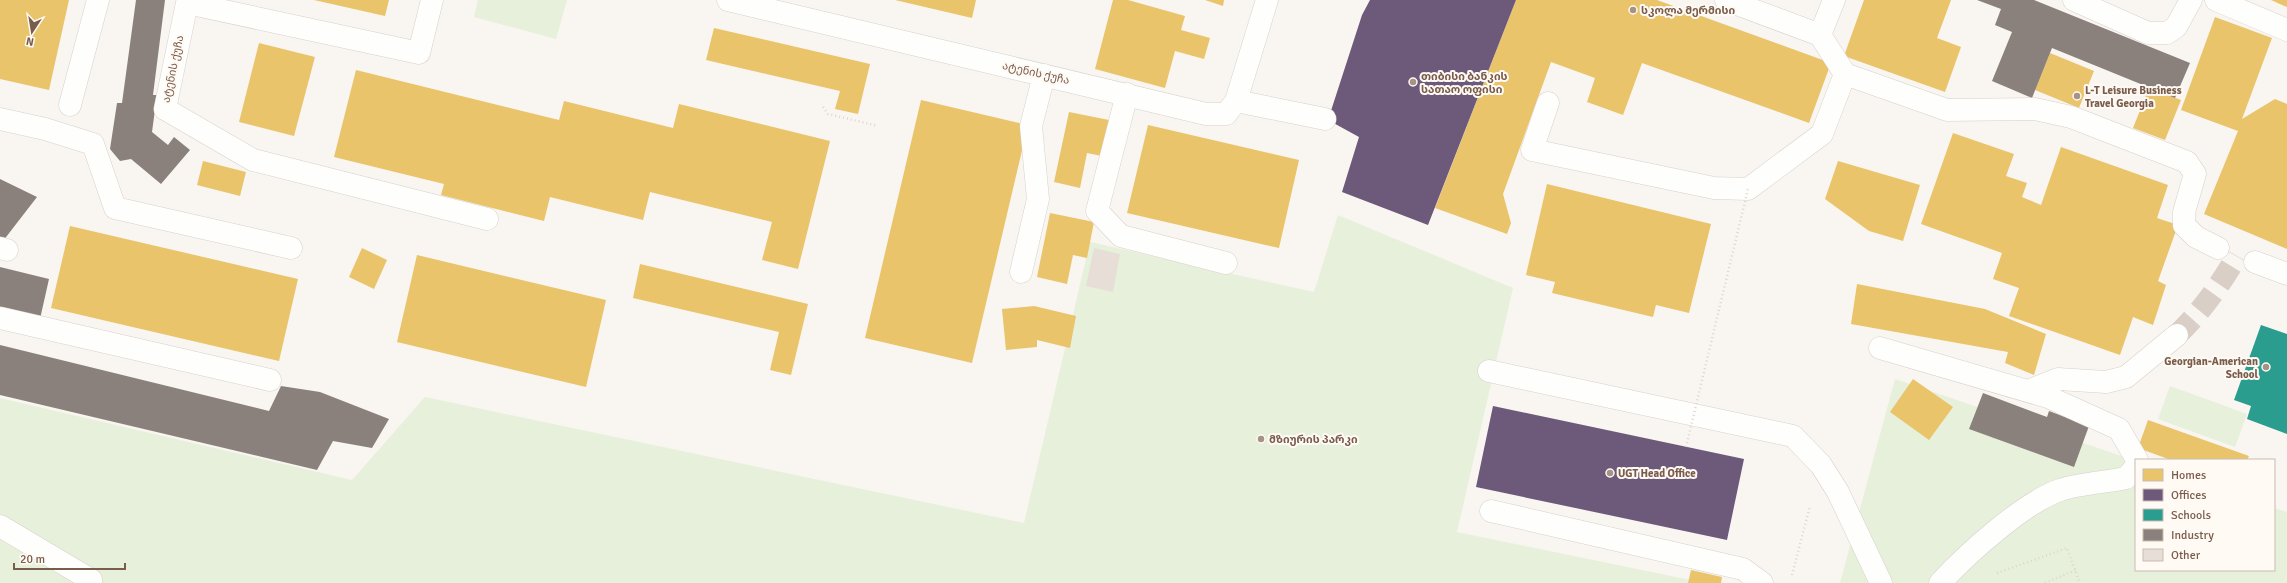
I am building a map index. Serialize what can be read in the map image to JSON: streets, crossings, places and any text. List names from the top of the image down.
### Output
{
  "streets": {
    "street": ["ატენის ქუჩა"]
  },
  "places": [
    "სკოლა მერმისი",
    "თიბისი ბანკის სათაო ოფისი",
    "L-T Leisure Business Travel Georgia",
    "Georgian-American School",
    "მზიურის პარკი",
    "UGT Head Office"
  ],
  "legend": [
    "Homes",
    "Offices",
    "Schools",
    "Industry",
    "Other"
  ],
  "scale_bar": "20 m",
  "north": "bottom"
}
